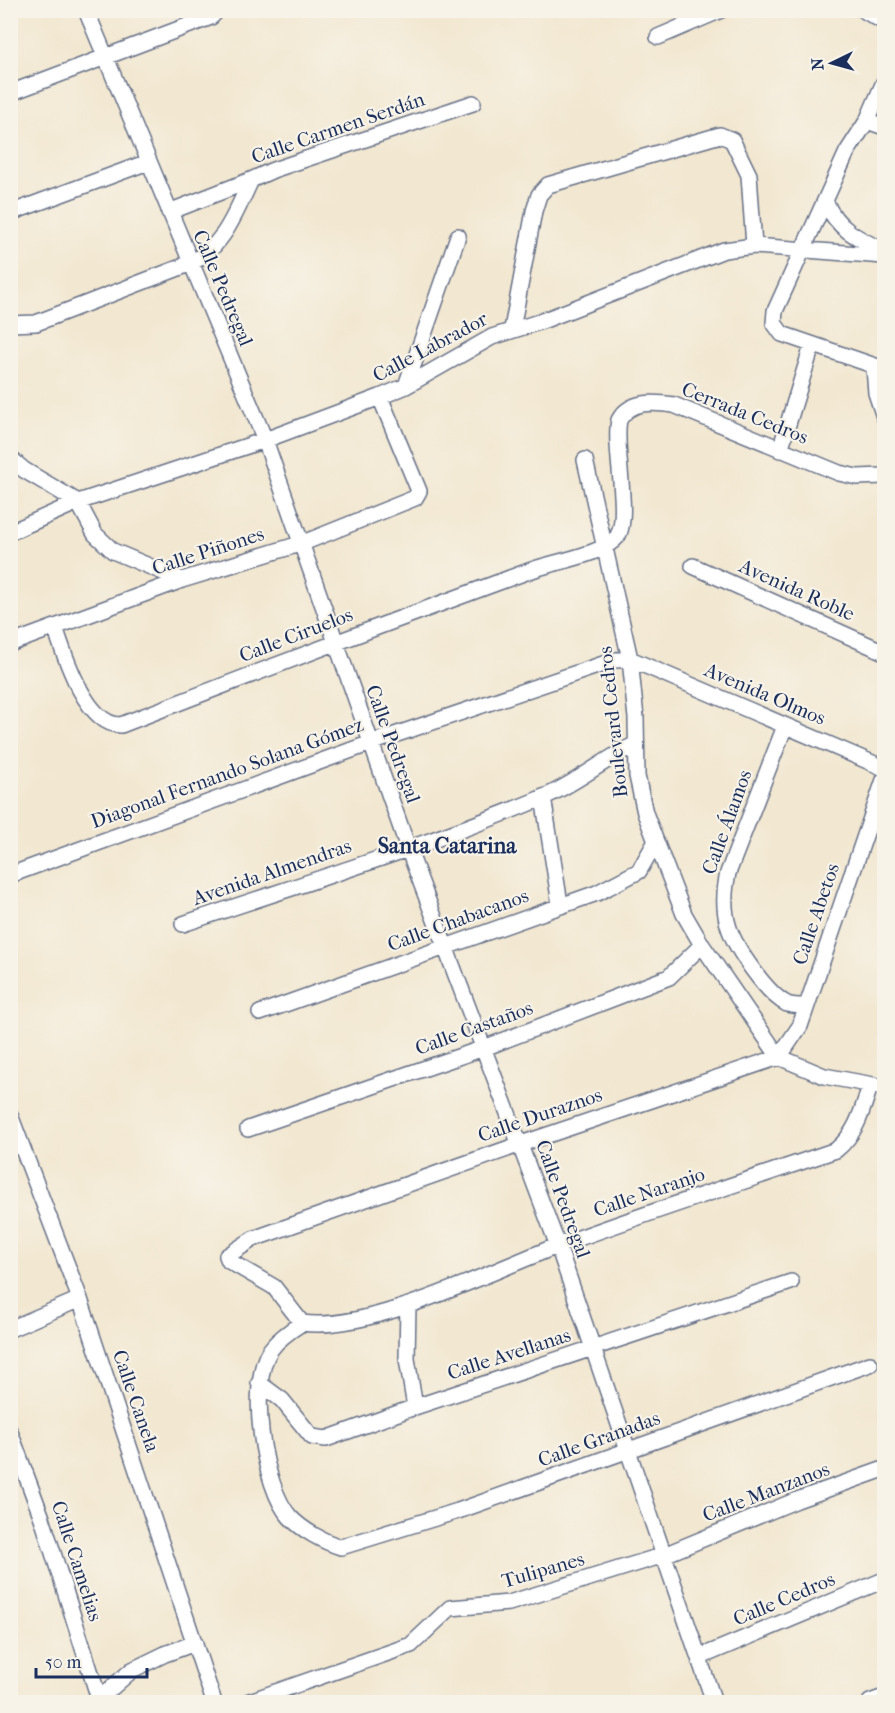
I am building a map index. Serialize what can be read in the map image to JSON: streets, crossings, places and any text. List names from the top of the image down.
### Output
{
  "streets": {
    "street": [
      "Calle Carmen Serdán",
      "Calle Pedregal",
      "Calle Labrador",
      "Cerrada Cedros",
      "Calle Piñones",
      "Avenida Roble",
      "Calle Ciruelos",
      "Avenida Olmos",
      "Boulevard Cedros",
      "Diagonal Fernando Solana Gómez",
      "Calle Álamos",
      "Avenida Almendras",
      "Calle Abetos",
      "Calle Chabacanos",
      "Calle Castaños",
      "Calle Duraznos",
      "Calle Naranjo",
      "Calle Avellanas",
      "Calle Canela",
      "Calle Granadas",
      "Calle Manzanos",
      "Calle Camelias",
      "Tulipanes",
      "Calle Cedros"
    ]
  },
  "crossings": [
    ["Calle Carmen Serdán", "Calle Pedregal"],
    ["Calle Pedregal", "Calle Labrador"],
    ["Calle Pedregal", "Calle Piñones"],
    ["Calle Pedregal", "Calle Ciruelos"],
    ["Calle Pedregal", "Diagonal Fernando Solana Gómez"],
    ["Calle Pedregal", "Avenida Almendras"],
    ["Calle Pedregal", "Calle Chabacanos"],
    ["Calle Pedregal", "Calle Castaños"],
    ["Calle Pedregal", "Calle Duraznos"],
    ["Calle Pedregal", "Calle Naranjo"],
    ["Calle Pedregal", "Calle Avellanas"],
    ["Calle Pedregal", "Calle Granadas"],
    ["Calle Pedregal", "Calle Manzanos"],
    ["Calle Pedregal", "Tulipanes"],
    ["Calle Pedregal", "Calle Cedros"],
    ["Calle Labrador", "Calle Piñones"],
    ["Cerrada Cedros", "Calle Ciruelos"],
    ["Cerrada Cedros", "Boulevard Cedros"],
    ["Calle Piñones", "Calle Ciruelos"],
    ["Calle Ciruelos", "Boulevard Cedros"],
    ["Avenida Olmos", "Boulevard Cedros"],
    ["Avenida Olmos", "Diagonal Fernando Solana Gómez"],
    ["Avenida Olmos", "Calle Álamos"],
    ["Boulevard Cedros", "Diagonal Fernando Solana Gómez"],
    ["Boulevard Cedros", "Avenida Almendras"],
    ["Boulevard Cedros", "Calle Abetos"],
    ["Boulevard Cedros", "Calle Chabacanos"],
    ["Boulevard Cedros", "Calle Castaños"],
    ["Boulevard Cedros", "Calle Duraznos"],
    ["Calle Álamos", "Calle Abetos"],
    ["Calle Abetos", "Calle Duraznos"],
    ["Calle Duraznos", "Calle Naranjo"],
    ["Calle Avellanas", "Calle Granadas"],
    ["Calle Manzanos", "Tulipanes"]
  ],
  "districts": ["Santa Catarina"],
  "scale_bar": "50 m",
  "north": "left"
}
